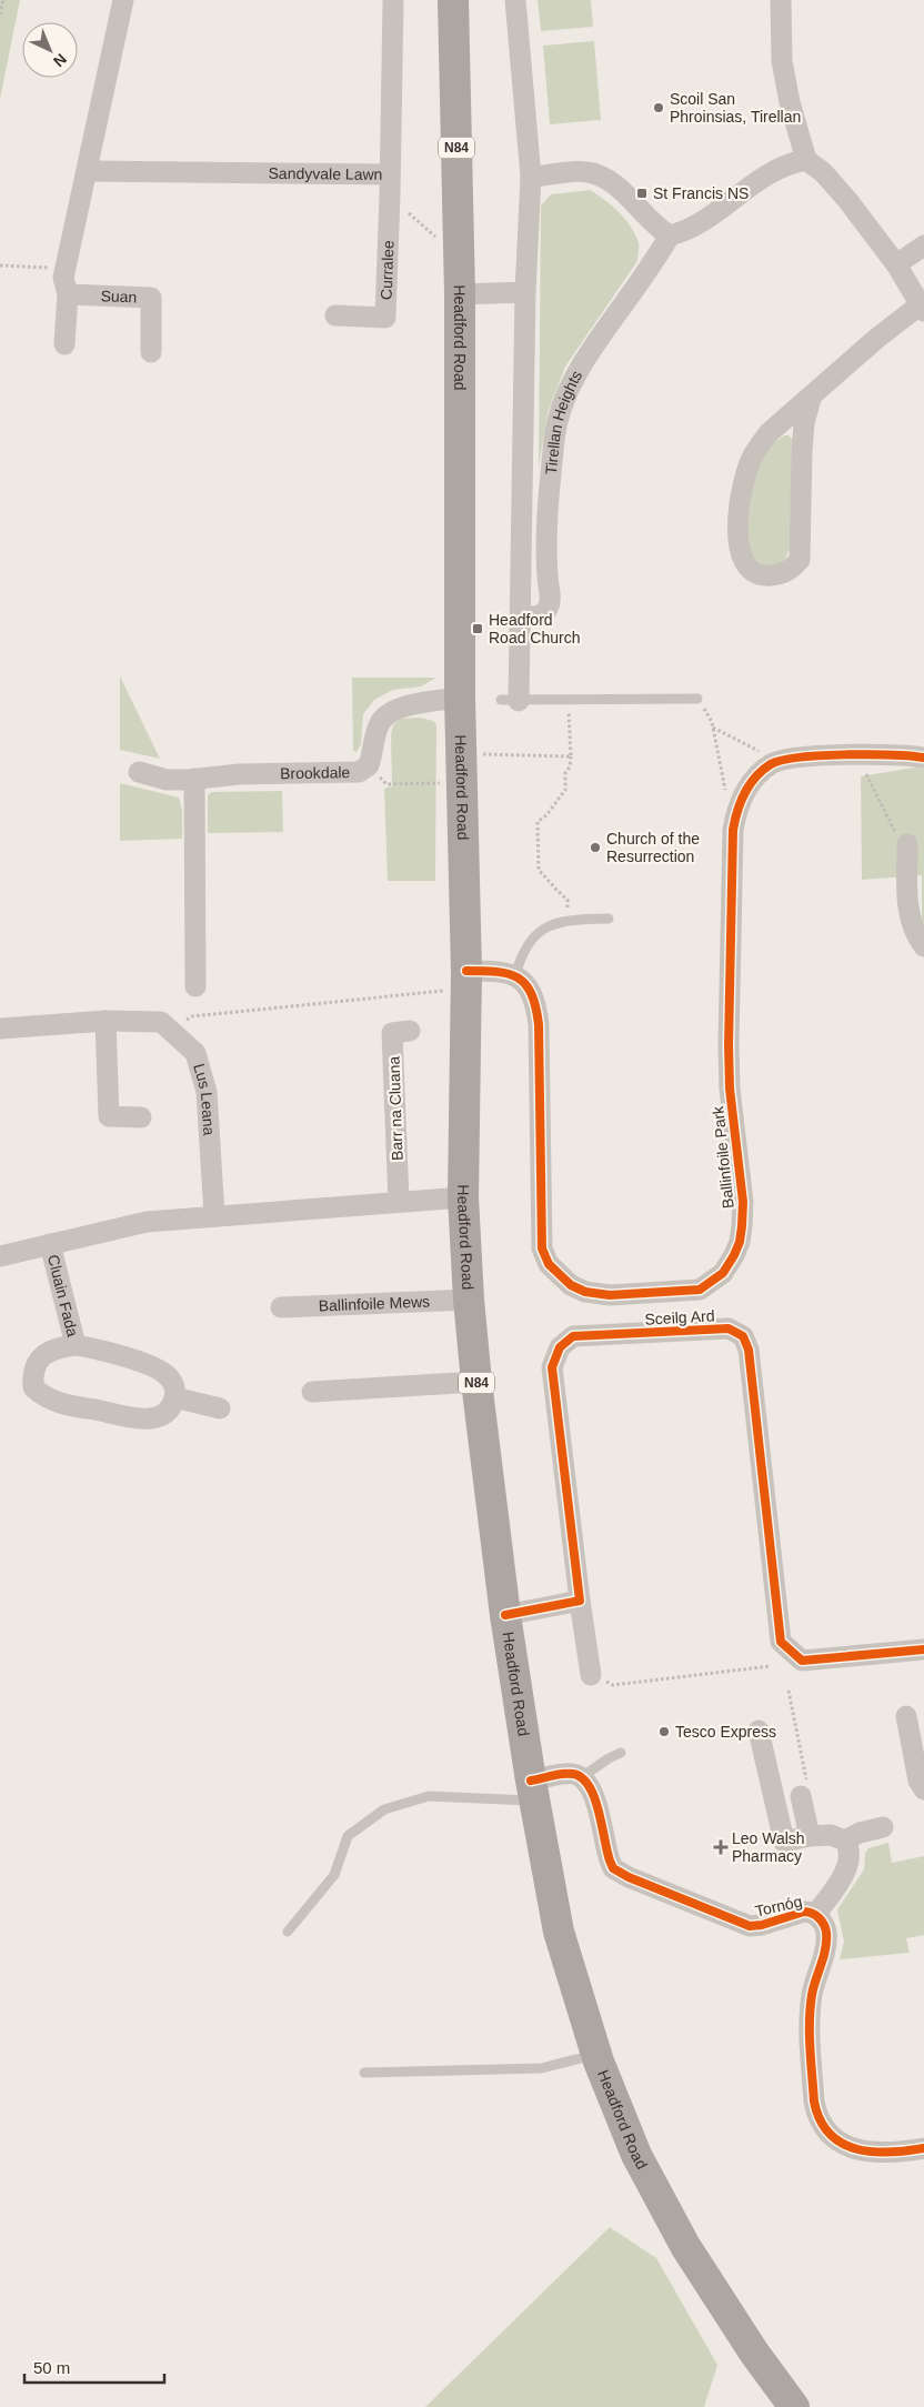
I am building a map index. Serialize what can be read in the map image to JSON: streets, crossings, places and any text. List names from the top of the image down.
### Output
{
  "streets": {
    "main road": ["N84", "Headford Road"],
    "street": [
      "Sandyvale Lawn",
      "Curralee",
      "Suan",
      "Tirellan Heights",
      "Brookdale",
      "Lus Leana",
      "Barr na Cluana",
      "Ballinfoile Park",
      "Cluain Fada",
      "Ballinfoile Mews",
      "Sceilg Ard",
      "Tornóg"
    ]
  },
  "crossings": [
    ["Sandyvale Lawn", "Curralee"],
    ["Headford Road", "Brookdale"],
    ["Headford Road", "Ballinfoile Mews"],
    ["Lus Leana", "Cluain Fada"]
  ],
  "places": {
    "other": ["Scoil San Phroinsias, Tirellan", "Church of the Resurrection", "Tesco Express"],
    "transit": ["St Francis NS", "Headford Road Church"],
    "health": ["Leo Walsh Pharmacy"]
  },
  "scale_bar": "50 m",
  "north": "bottom right"
}
